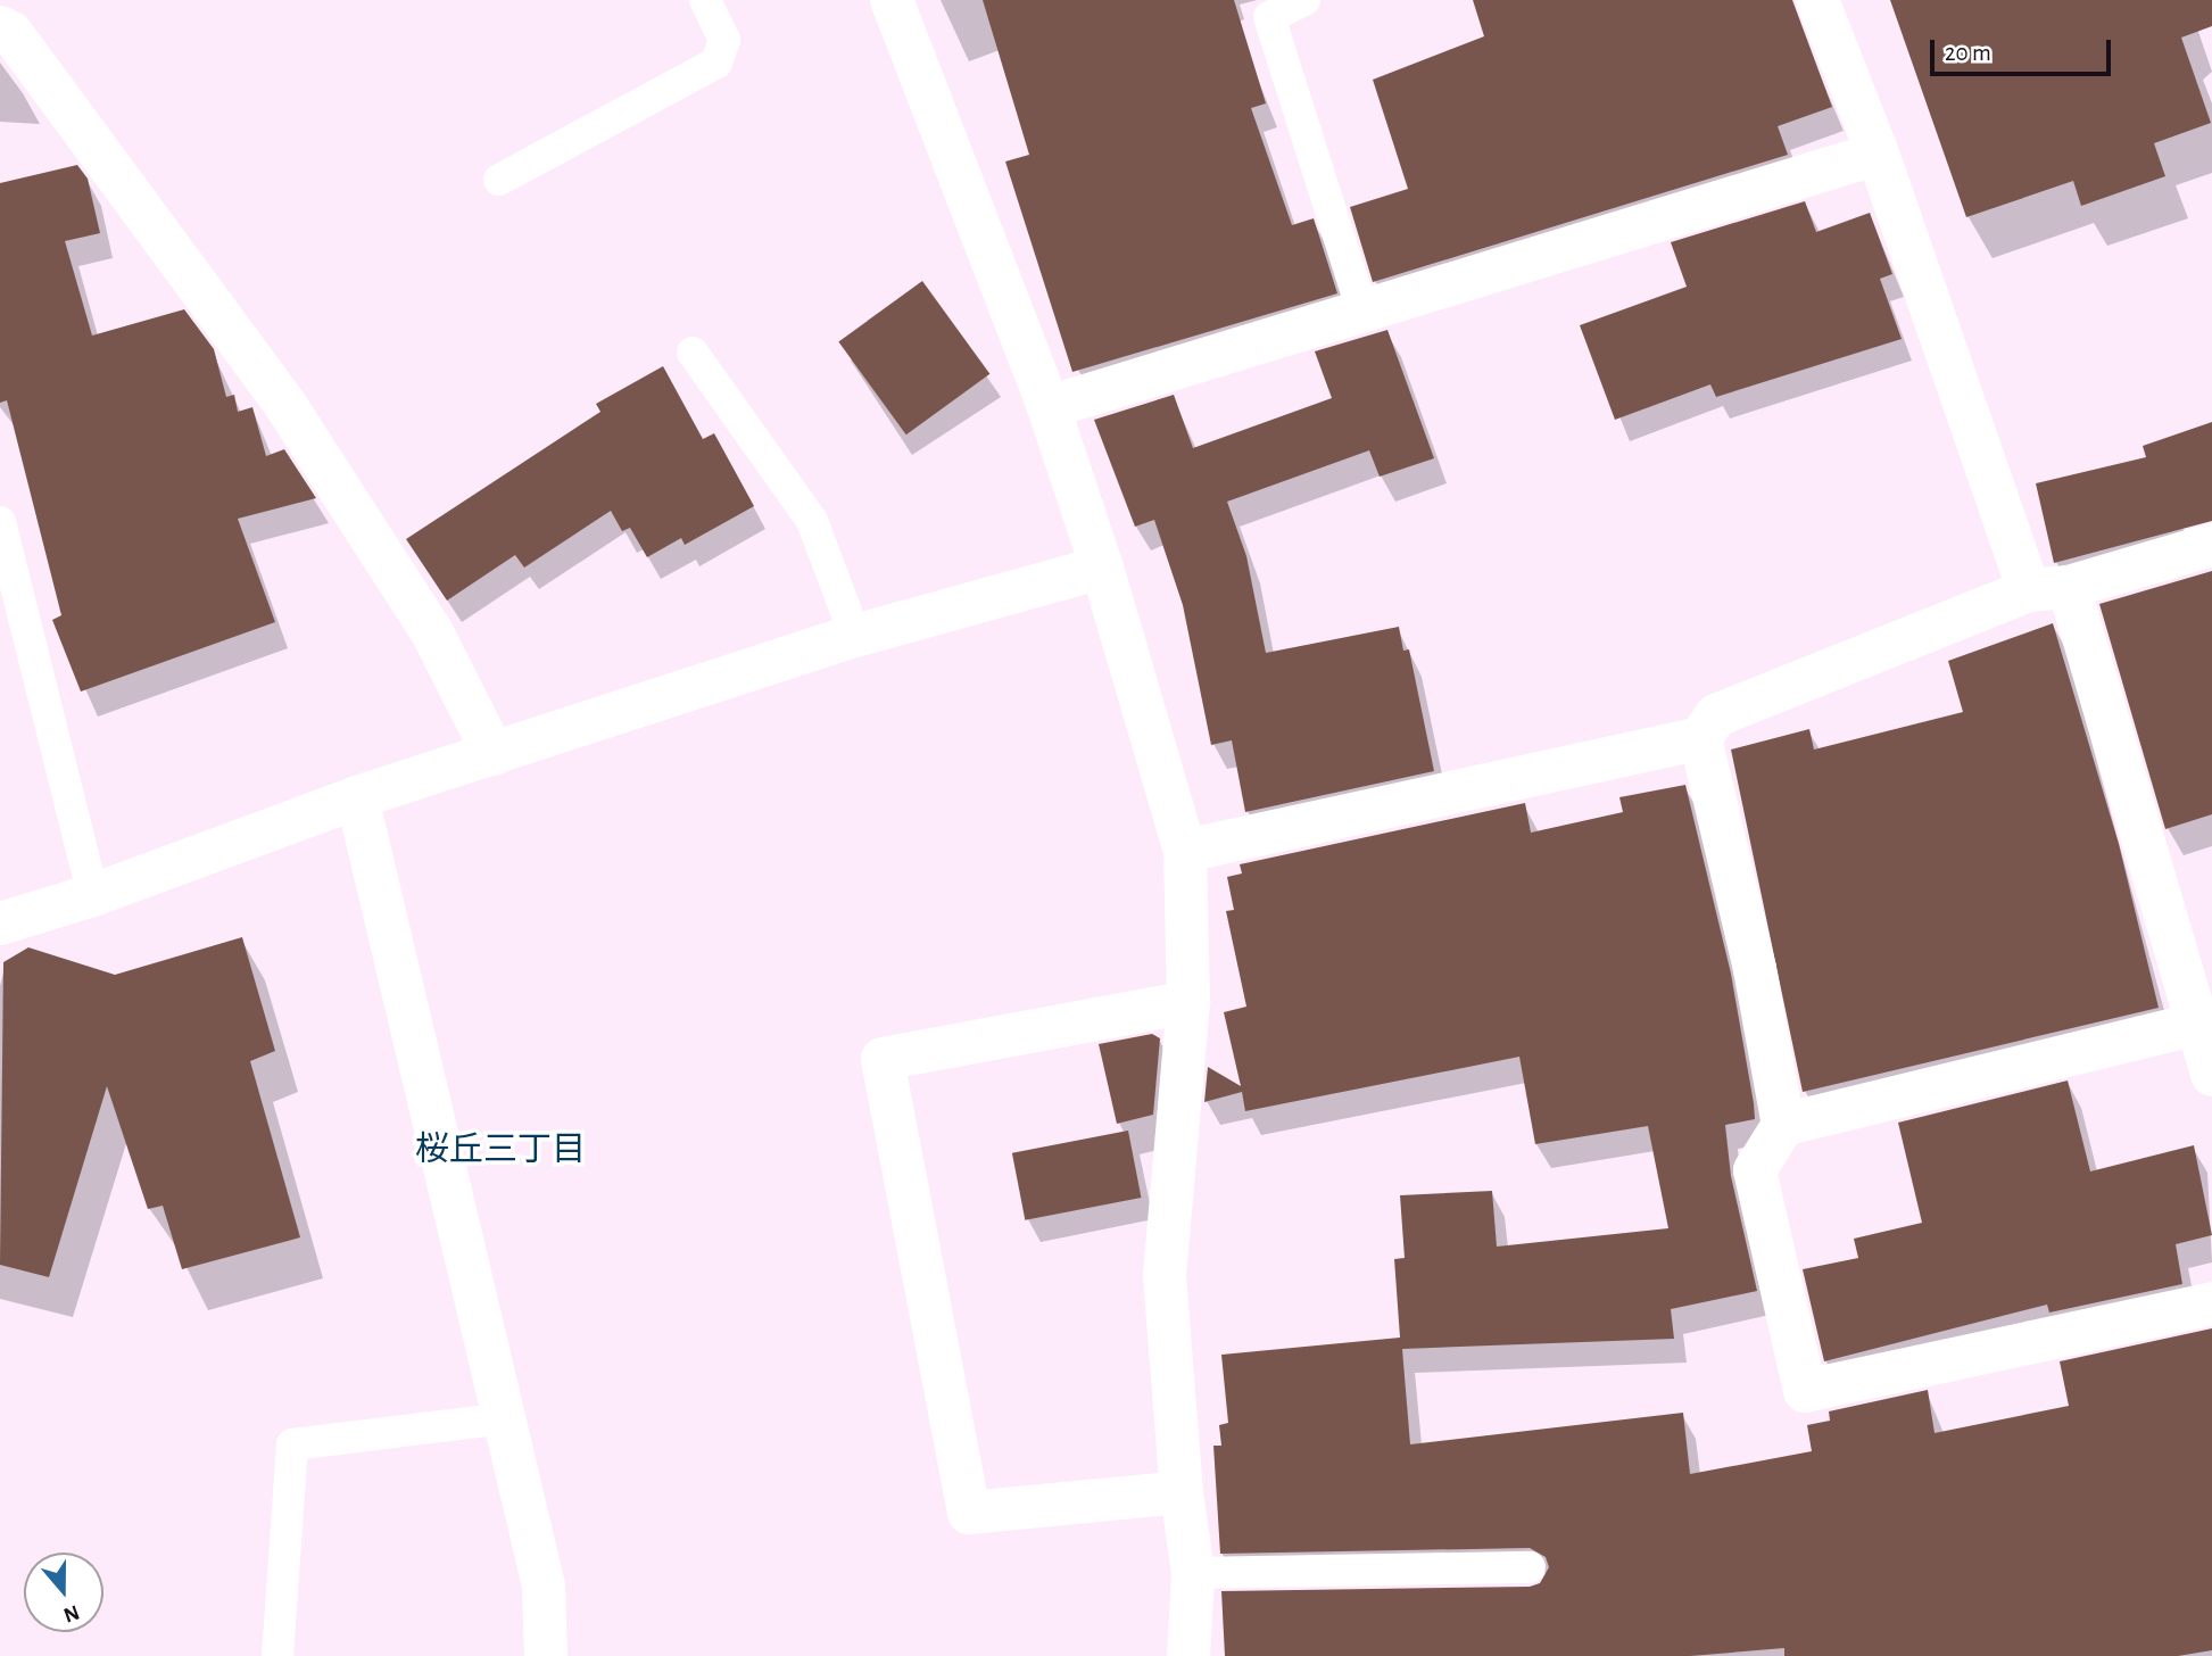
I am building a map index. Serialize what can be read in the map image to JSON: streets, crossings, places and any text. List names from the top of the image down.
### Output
{
  "districts": ["桜丘三丁目"],
  "scale_bar": "20 m",
  "north": "bottom"
}
